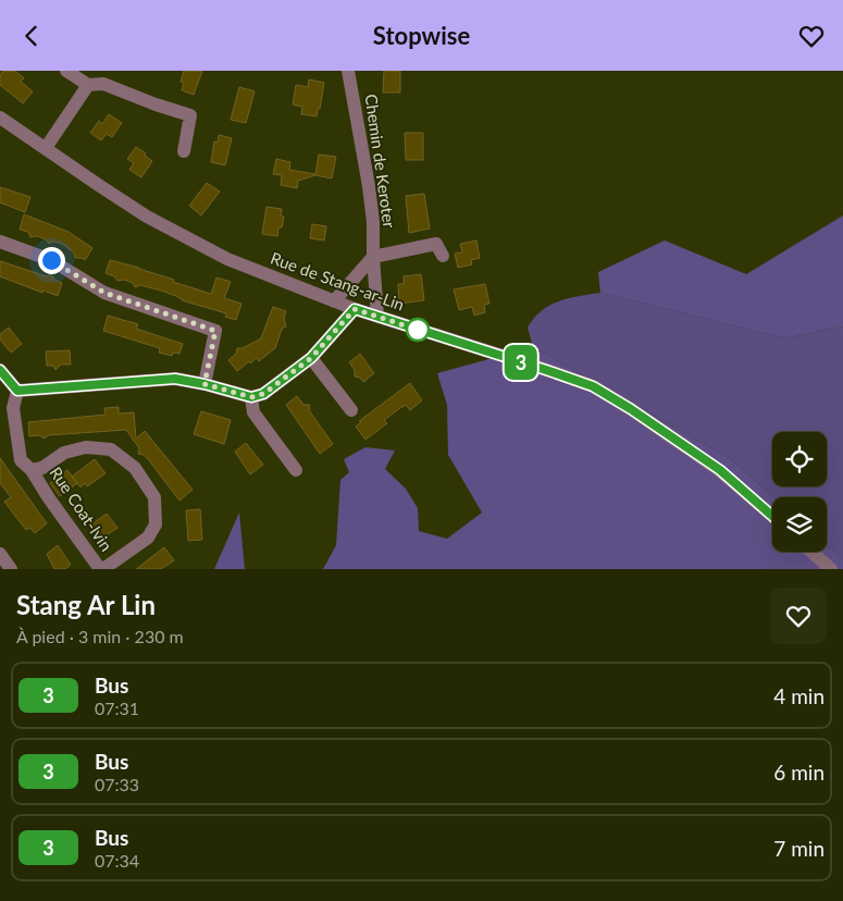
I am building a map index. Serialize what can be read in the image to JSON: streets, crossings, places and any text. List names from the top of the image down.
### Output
{
  "streets": {
    "street": ["Chemin de Keroter", "Rue de Stang-ar-Lin", "Rue Coat-Ivin"]
  },
  "crossings": [
    ["Chemin de Keroter", "Rue de Stang-ar-Lin"]
  ],
  "lines": ["bus line 3"],
  "page": {
    "header": "Stopwise",
    "on_map": "3",
    "heading": ["Stang Ar Lin", "À pied · 3 min · 230 m"],
    "list": [
      {
        "mark": "3",
        "name": "Bus",
        "note": "07:31",
        "value": "4 min"
      },
      {
        "mark": "3",
        "name": "Bus",
        "note": "07:33",
        "value": "6 min"
      },
      {
        "mark": "3",
        "name": "Bus",
        "note": "07:34",
        "value": "7 min"
      }
    ]
  }
}
